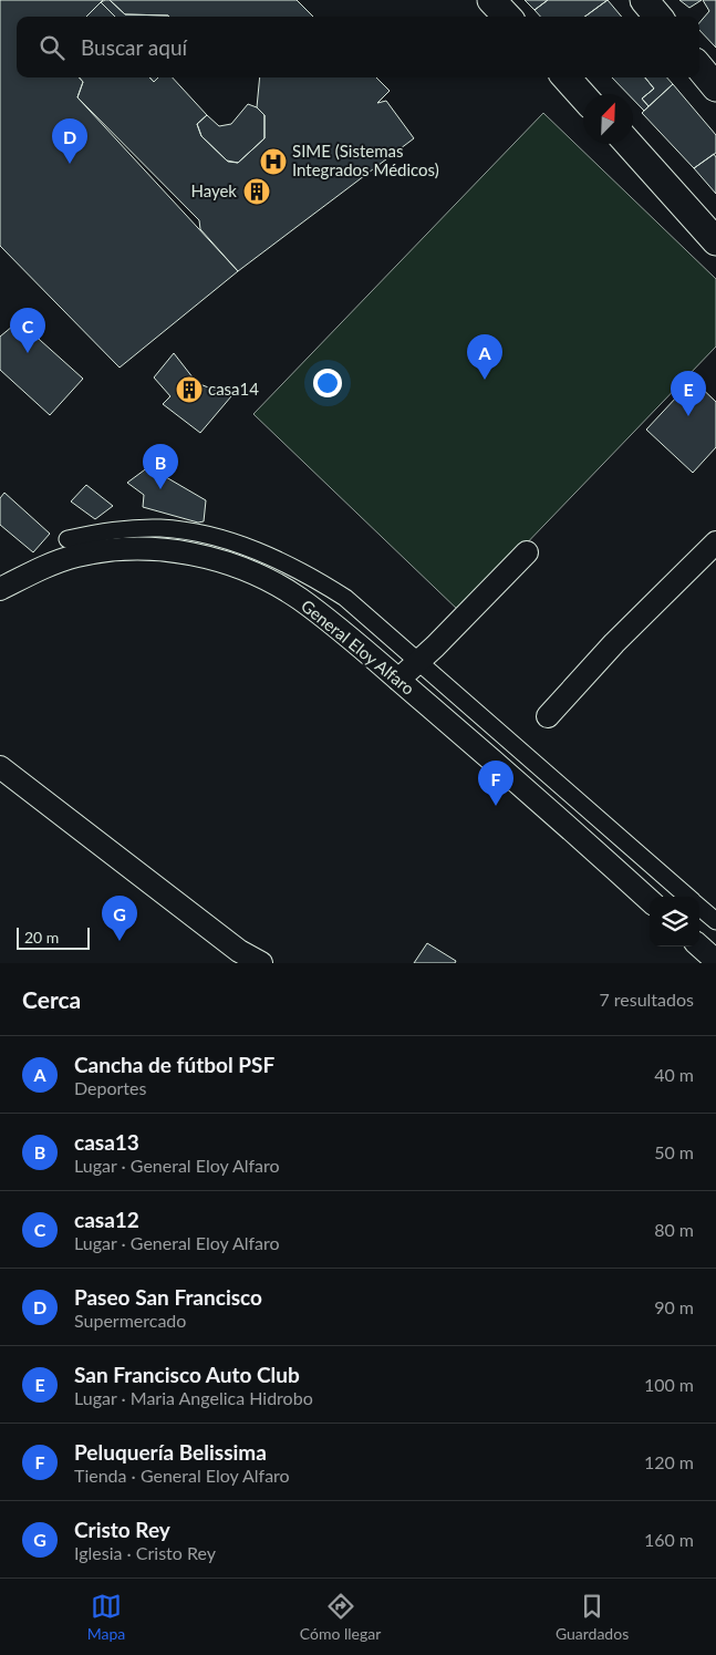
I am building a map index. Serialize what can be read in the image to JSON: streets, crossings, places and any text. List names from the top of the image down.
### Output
{
  "streets": {
    "street": ["General Eloy Alfaro"]
  },
  "places": {
    "hospital": ["SIME (Sistemas Integrados Médicos)"],
    "building": ["Hayek", "casa14"]
  },
  "scale_bar": "20 m",
  "north": "top right",
  "page": {
    "search": "Buscar aquí",
    "pins": [
      "D",
      "C",
      "A",
      "E",
      "B",
      "F",
      "G"
    ],
    "scale": "20 m",
    "heading": ["Cerca", "7 resultados"],
    "list": [
      {
        "mark": "A",
        "name": "Cancha de fútbol PSF",
        "note": "Deportes",
        "value": "40 m"
      },
      {
        "mark": "B",
        "name": "casa13",
        "note": "Lugar · General Eloy Alfaro",
        "value": "50 m"
      },
      {
        "mark": "C",
        "name": "casa12",
        "note": "Lugar · General Eloy Alfaro",
        "value": "80 m"
      },
      {
        "mark": "D",
        "name": "Paseo San Francisco",
        "note": "Supermercado",
        "value": "90 m"
      },
      {
        "mark": "E",
        "name": "San Francisco Auto Club",
        "note": "Lugar · Maria Angelica Hidrobo",
        "value": "100 m"
      },
      {
        "mark": "F",
        "name": "Peluquería Belissima",
        "note": "Tienda · General Eloy Alfaro",
        "value": "120 m"
      },
      {
        "mark": "G",
        "name": "Cristo Rey",
        "note": "Iglesia · Cristo Rey",
        "value": "160 m"
      }
    ],
    "nav": ["Mapa", "Cómo llegar", "Guardados"]
  }
}
